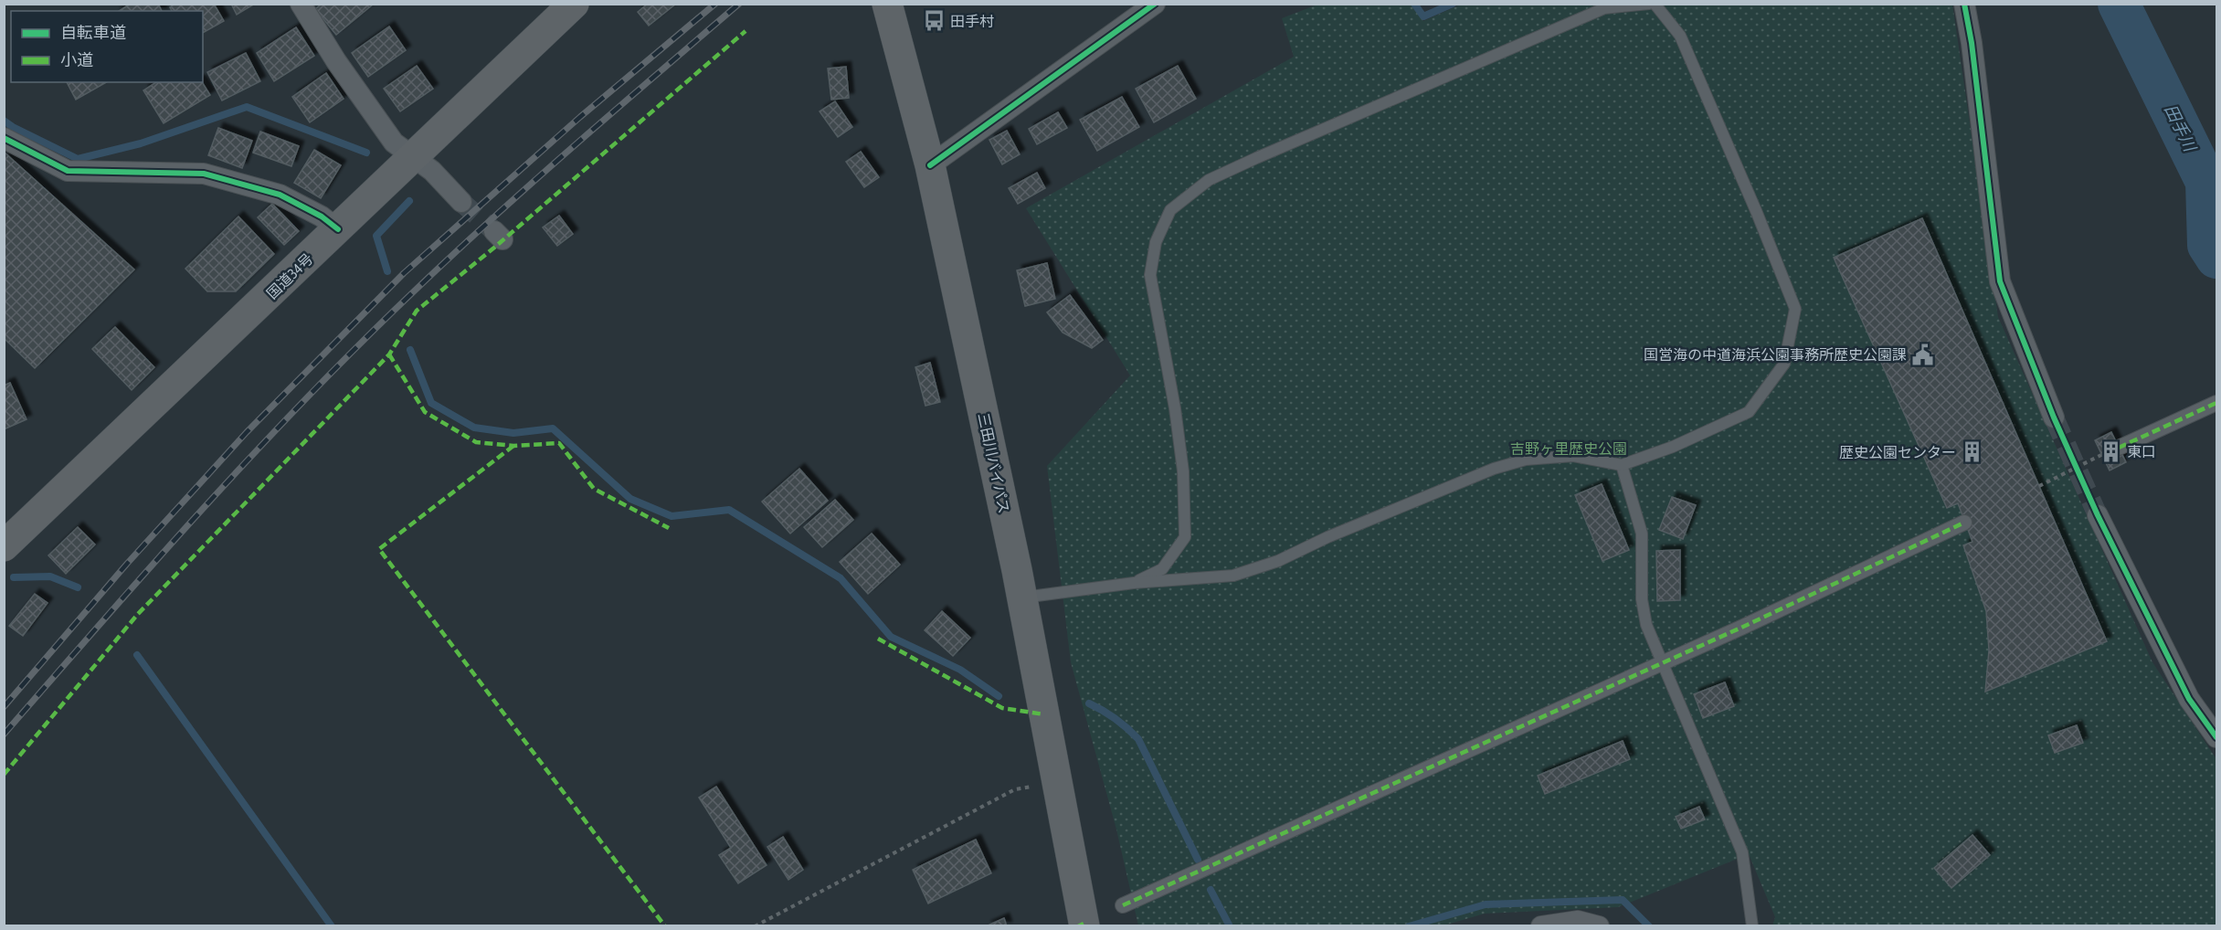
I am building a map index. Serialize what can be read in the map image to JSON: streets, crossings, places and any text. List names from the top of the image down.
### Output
{
  "streets": {
    "highway": ["国道34号", "三田川バイパス"]
  },
  "water": ["田手川"],
  "parks": ["吉野ヶ里歴史公園"],
  "places": {
    "bus stop": ["田手村"],
    "public building": ["国営海の中道海浜公園事務所歴史公園課"],
    "building": ["東口", "歴史公園センター"]
  },
  "legend": ["自転車道", "小道"]
}
